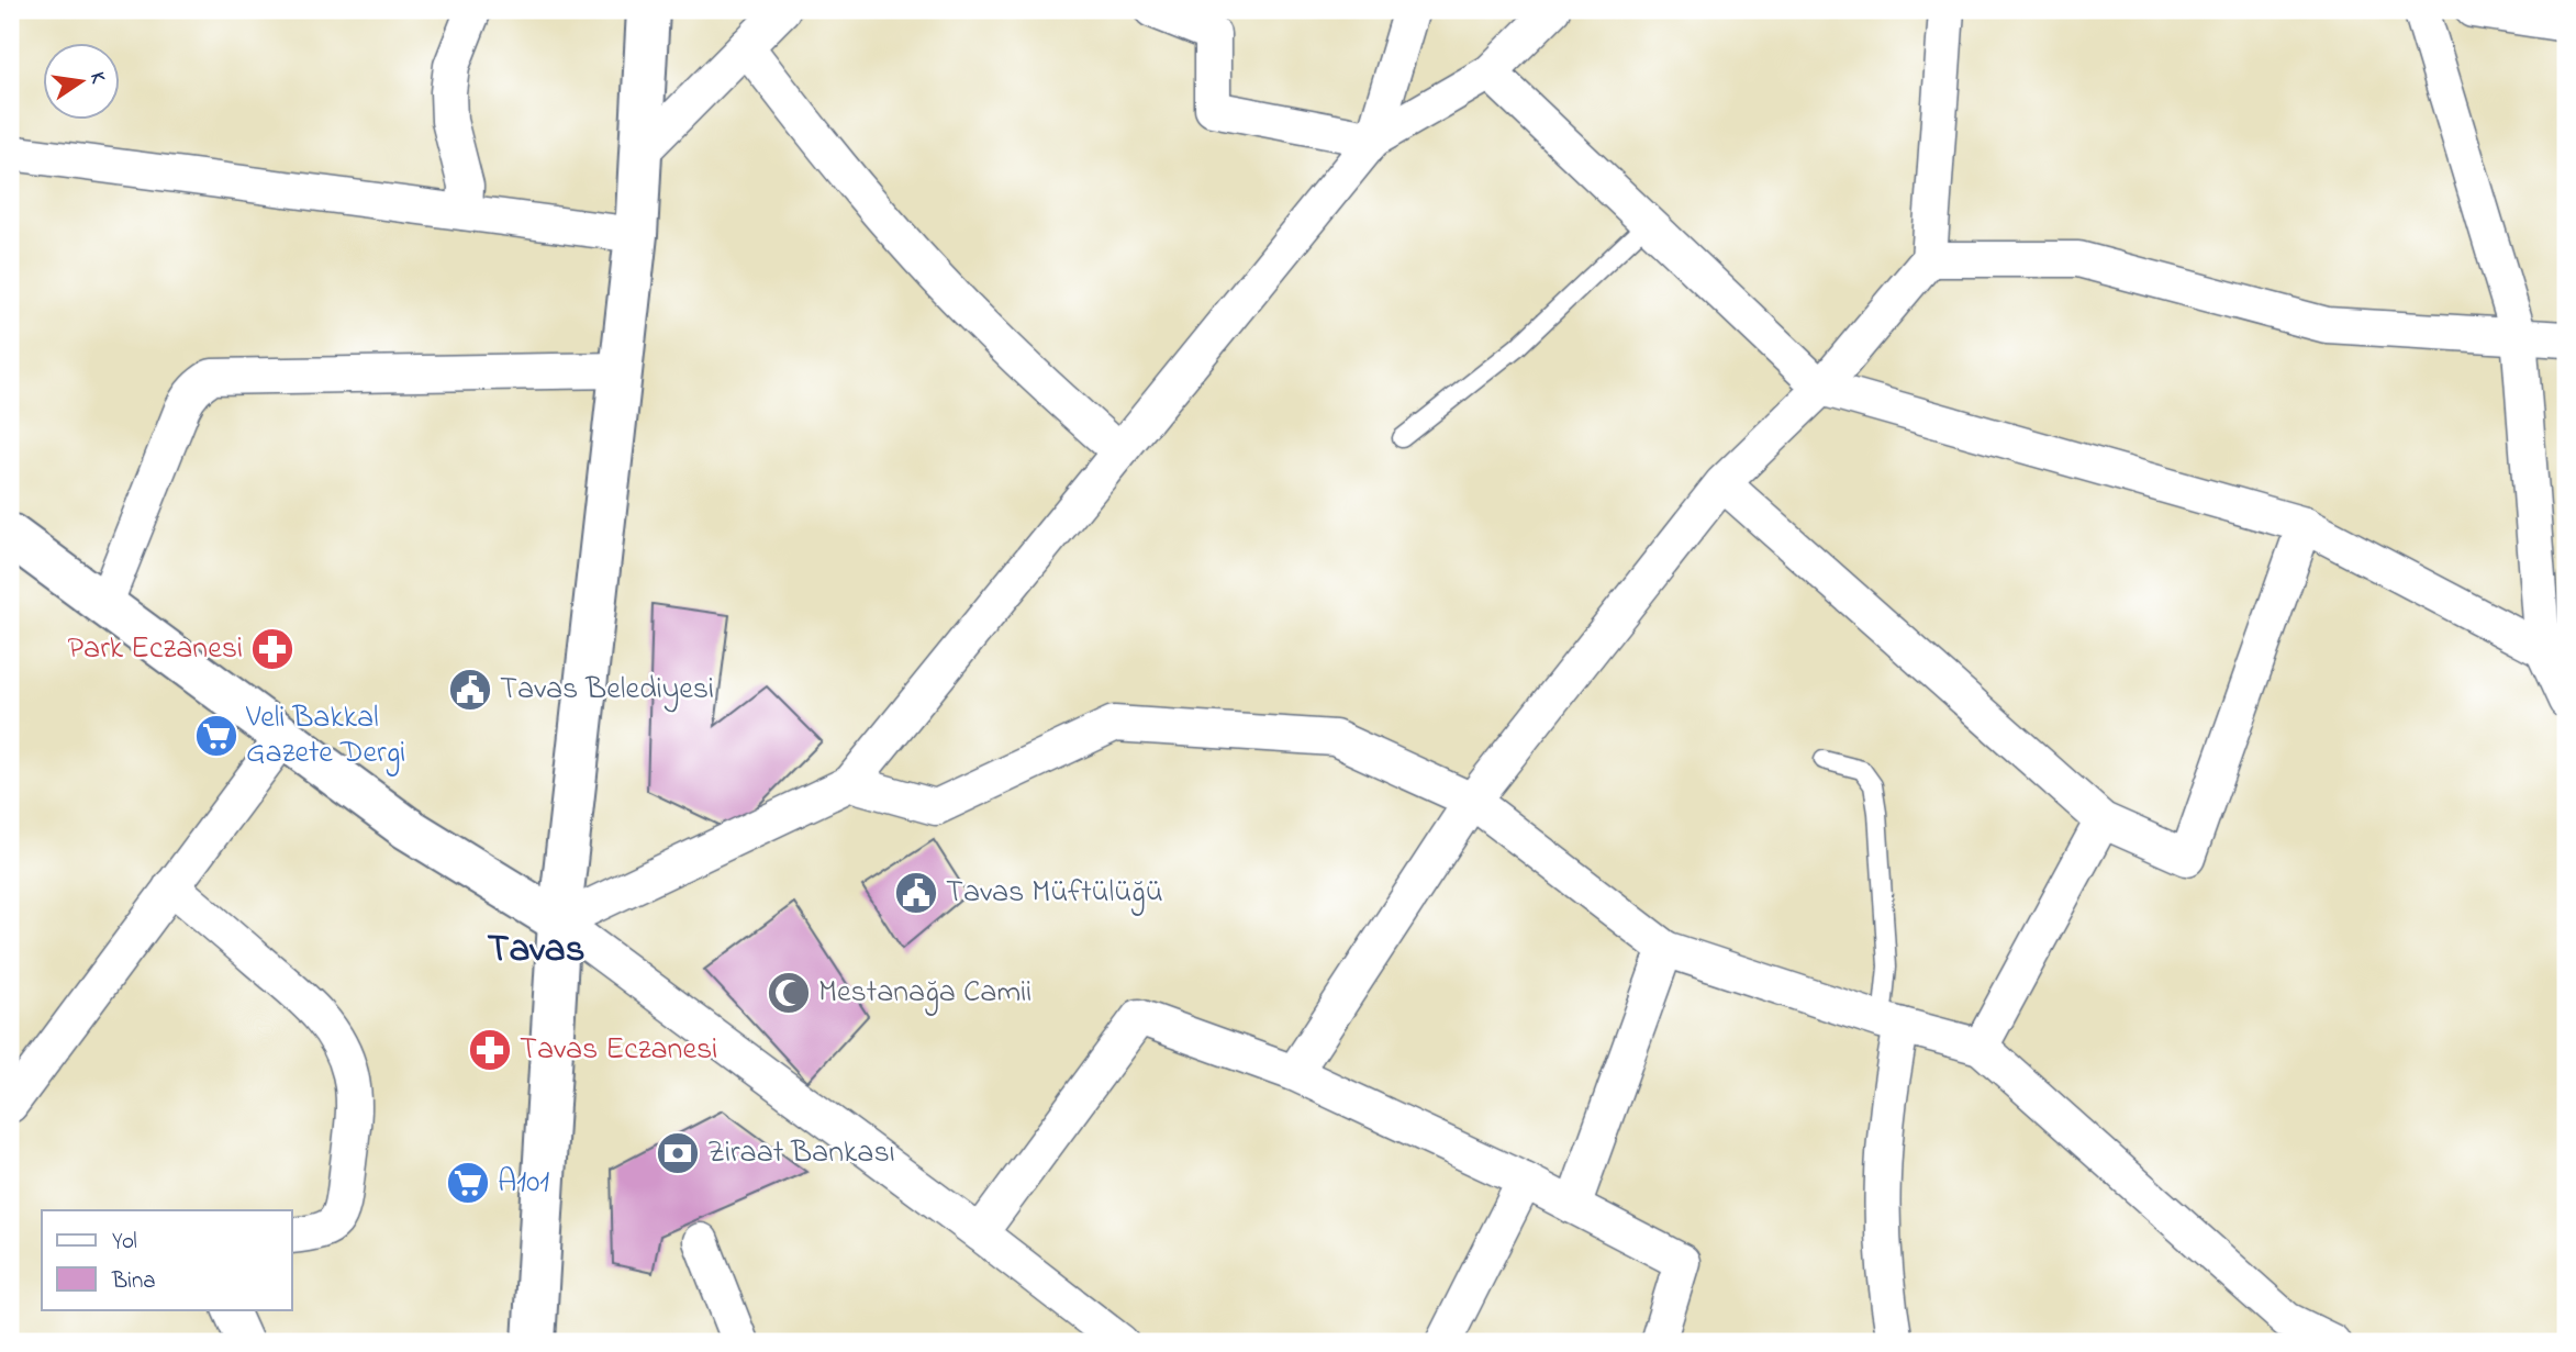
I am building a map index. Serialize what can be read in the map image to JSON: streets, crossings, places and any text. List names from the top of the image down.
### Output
{
  "districts": ["Tavas"],
  "places": {
    "pharmacy": ["Park Eczanesi", "Tavas Eczanesi"],
    "public building": ["Tavas Belediyesi", "Tavas Müftülüğü"],
    "supermarket": ["Veli Bakkal Gazete Dergi", "A101"],
    "mosque": ["Mestanağa Camii"],
    "bank": ["Ziraat Bankası"]
  },
  "legend": ["Yol", "Bina"],
  "north": "right"
}
